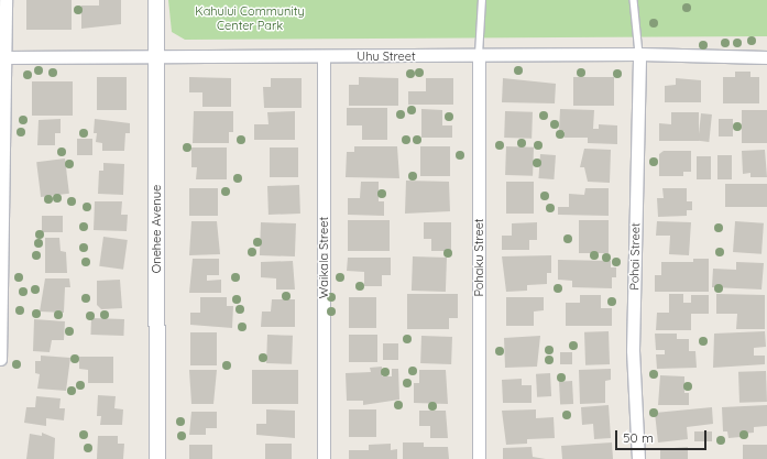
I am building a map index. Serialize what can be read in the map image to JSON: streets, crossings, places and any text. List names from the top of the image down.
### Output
{
  "streets": {
    "street": [
      "Uhu Street",
      "Onehee Avenue",
      "Pohai Street",
      "Waikala Street",
      "Pohaku Street"
    ]
  },
  "crossings": [
    ["Uhu Street", "Onehee Avenue"],
    ["Uhu Street", "Pohai Street"],
    ["Uhu Street", "Waikala Street"],
    ["Uhu Street", "Pohaku Street"]
  ],
  "parks": ["Kahului Community Center Park"],
  "scale_bar": "50 m"
}
